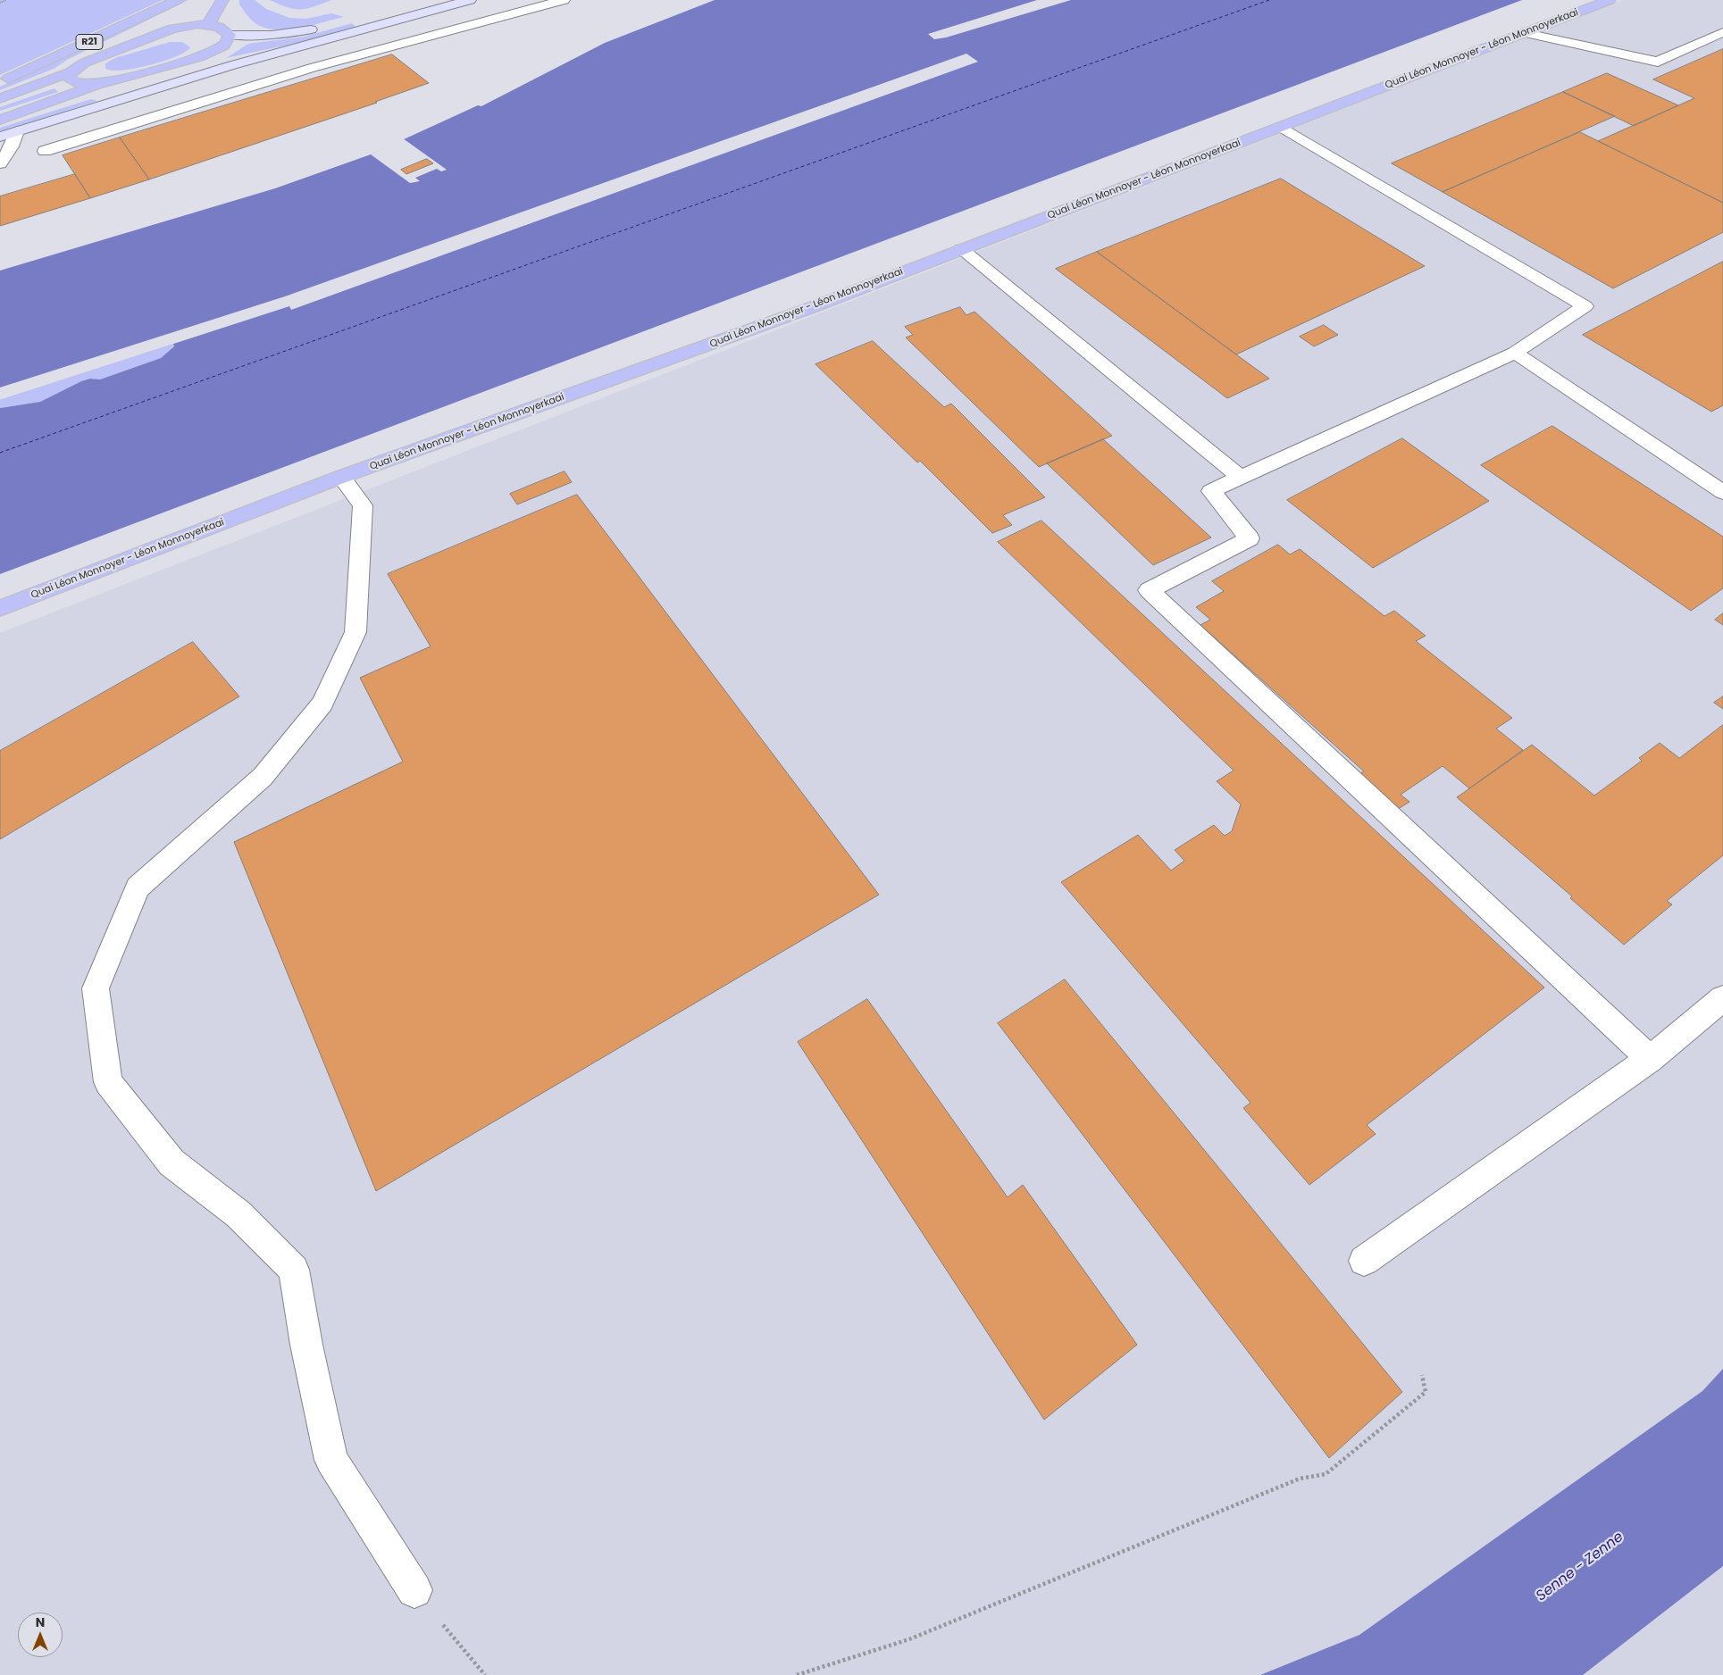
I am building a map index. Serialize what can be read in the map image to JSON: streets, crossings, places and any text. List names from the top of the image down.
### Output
{
  "streets": {
    "main road": ["R21", "Quai Léon Monnoyer - Léon Monnoyerkaai"]
  },
  "water": ["Senne - Zenne"],
  "north": "top"
}
